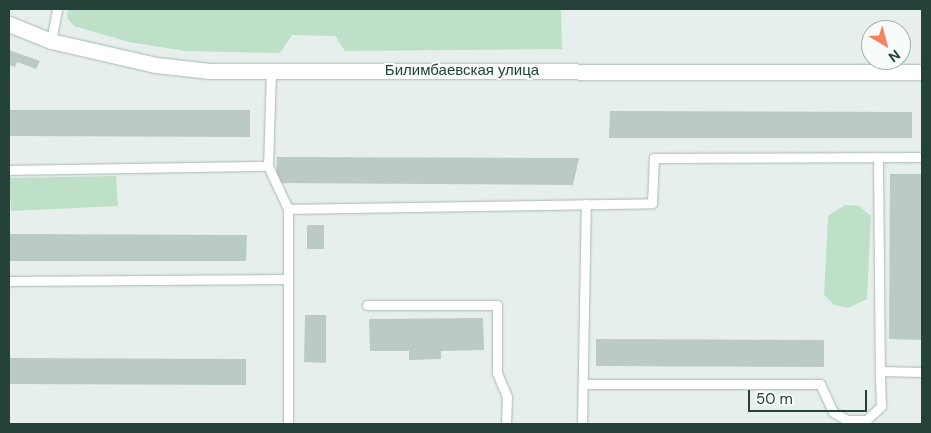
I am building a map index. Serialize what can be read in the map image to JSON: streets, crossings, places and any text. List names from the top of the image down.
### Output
{
  "streets": {
    "main road": ["Билимбаевская улица"]
  },
  "scale_bar": "50 m",
  "north": "bottom right"
}
